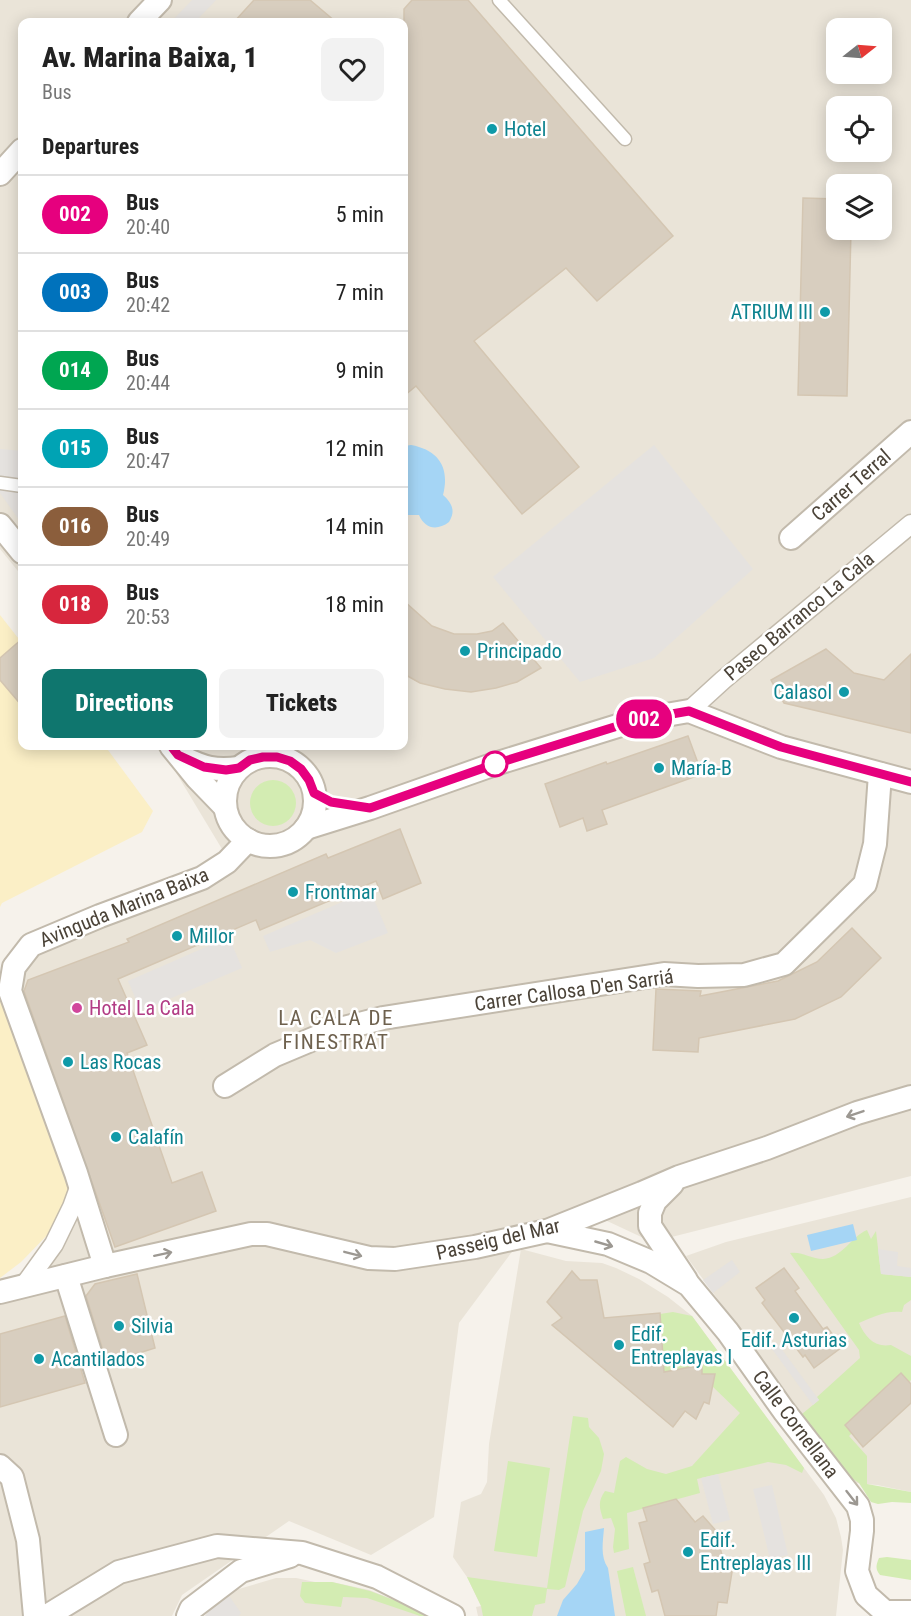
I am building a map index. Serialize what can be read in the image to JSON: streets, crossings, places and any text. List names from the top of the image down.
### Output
{
  "streets": {
    "street": [
      "Carrer Terral",
      "Paseo Barranco La Cala",
      "Avinguda Marina Baixa",
      "Carrer Callosa D'en Sarriá",
      "Passeig del Mar",
      "Calle Cornellana"
    ]
  },
  "crossings": [
    ["Avinguda Marina Baixa", "Passeig del Mar"],
    ["Passeig del Mar", "Calle Cornellana"]
  ],
  "one_way": ["Calle Cornellana"],
  "districts": ["LA CALA DE FINESTRAT"],
  "places": [
    "Hotel",
    "ATRIUM III",
    "Principado",
    "Calasol",
    "María-B",
    "Frontmar",
    "Millor",
    "Hotel La Cala",
    "Las Rocas",
    "Calafín",
    "Edif. Asturias",
    "Silvia",
    "Edif. Entreplayas I",
    "Acantilados",
    "Edif. Entreplayas III"
  ],
  "lines": ["bus line 002"],
  "north": "right",
  "page": {
    "on_map": "002",
    "heading": [
      ["Av. Marina Baixa, 1", "Bus"],
      "Departures"
    ],
    "list": [
      {
        "mark": "002",
        "name": "Bus",
        "note": "20:40",
        "value": "5 min"
      },
      {
        "mark": "003",
        "name": "Bus",
        "note": "20:42",
        "value": "7 min"
      },
      {
        "mark": "014",
        "name": "Bus",
        "note": "20:44",
        "value": "9 min"
      },
      {
        "mark": "015",
        "name": "Bus",
        "note": "20:47",
        "value": "12 min"
      },
      {
        "mark": "016",
        "name": "Bus",
        "note": "20:49",
        "value": "14 min"
      },
      {
        "mark": "018",
        "name": "Bus",
        "note": "20:53",
        "value": "18 min"
      }
    ],
    "buttons": ["Directions", "Tickets"]
  }
}
